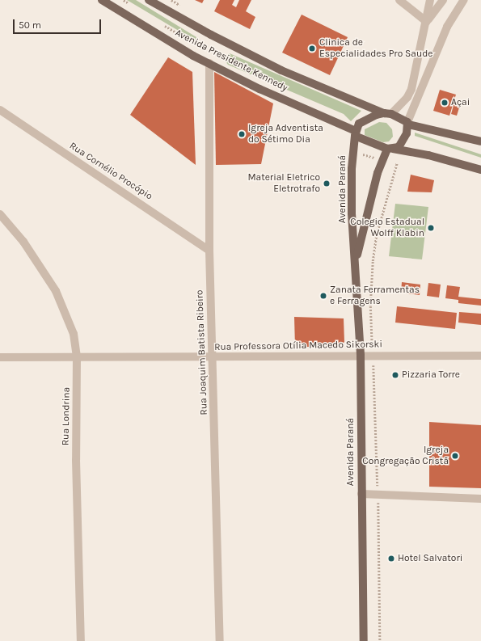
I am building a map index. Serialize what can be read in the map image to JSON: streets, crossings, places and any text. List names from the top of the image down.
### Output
{
  "streets": {
    "main road": ["Avenida Presidente Kennedy", "Avenida Paraná"],
    "street": [
      "Rua Cornélio Procópio",
      "Rua Professora Otília Macedo Sikorski",
      "Rua Joaquim Batista Ribeiro",
      "Rua Londrina"
    ]
  },
  "crossings": [
    ["Avenida Presidente Kennedy", "Avenida Paraná"],
    ["Avenida Presidente Kennedy", "Rua Joaquim Batista Ribeiro"],
    ["Rua Cornélio Procópio", "Rua Joaquim Batista Ribeiro"],
    ["Avenida Paraná", "Rua Professora Otília Macedo Sikorski"],
    ["Rua Professora Otília Macedo Sikorski", "Rua Joaquim Batista Ribeiro"],
    ["Rua Professora Otília Macedo Sikorski", "Rua Londrina"]
  ],
  "places": [
    "Clinica de Especialidades Pro Saude",
    "Açai",
    "Igreja Adventista do Sétimo Dia",
    "Material Eletrico Eletrotrafo",
    "Colegio Estadual Wolff Klabin",
    "Zanata Ferramentas e Ferragens",
    "Pizzaria Torre",
    "Igreja Congregação Cristã",
    "Hotel Salvatori"
  ],
  "scale_bar": "50 m"
}
